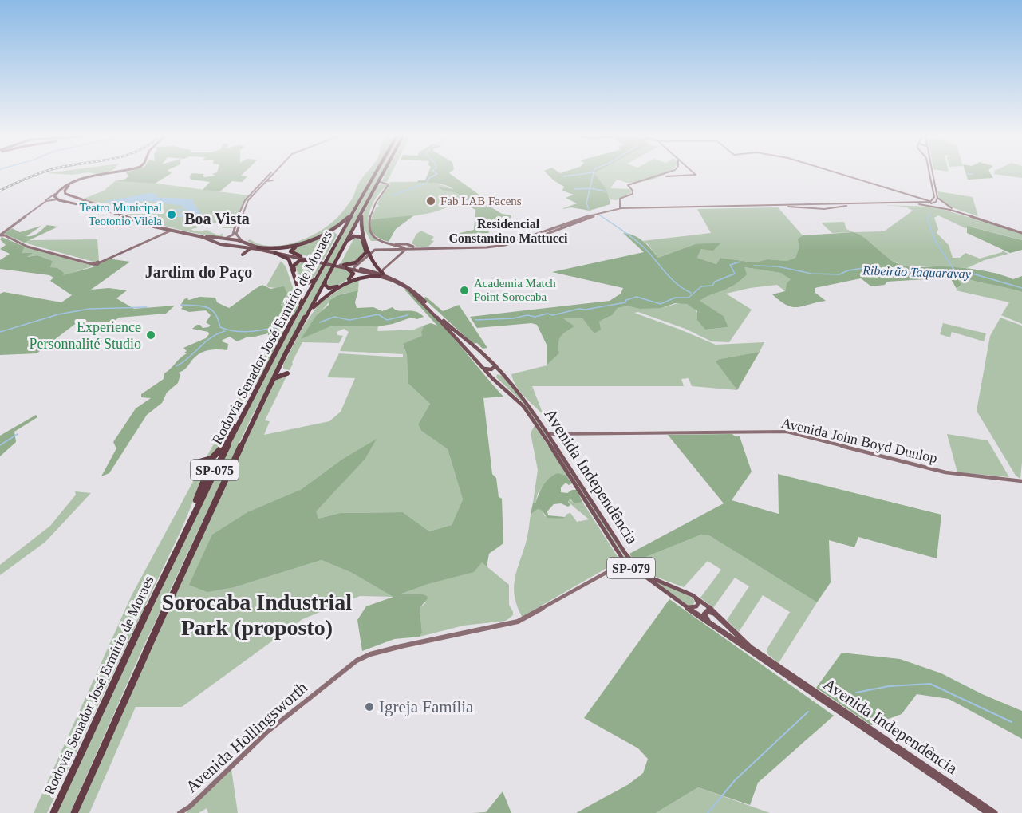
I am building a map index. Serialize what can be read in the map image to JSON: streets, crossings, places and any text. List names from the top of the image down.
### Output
{
  "streets": {
    "highway": ["Rodovia Senador José Ermírio de Moraes", "SP-075"],
    "main road": [
      "Avenida John Boyd Dunlop",
      "Avenida Independência",
      "SP-079",
      "Avenida Hollingsworth"
    ]
  },
  "crossings": [
    ["Avenida John Boyd Dunlop", "Avenida Independência"],
    ["Avenida Independência", "SP-079"]
  ],
  "districts": [
    "Boa Vista",
    "Residencial Constantino Mattucci",
    "Jardim do Paço",
    "Sorocaba Industrial Park (proposto)"
  ],
  "water": ["Ribeirão Taquaravay"],
  "places": [
    "Fab LAB Facens",
    "Teatro Municipal Teotonio Vilela",
    "Academia Match Point Sorocaba",
    "Experience Personnalité Studio",
    "Igreja Família"
  ]
}
